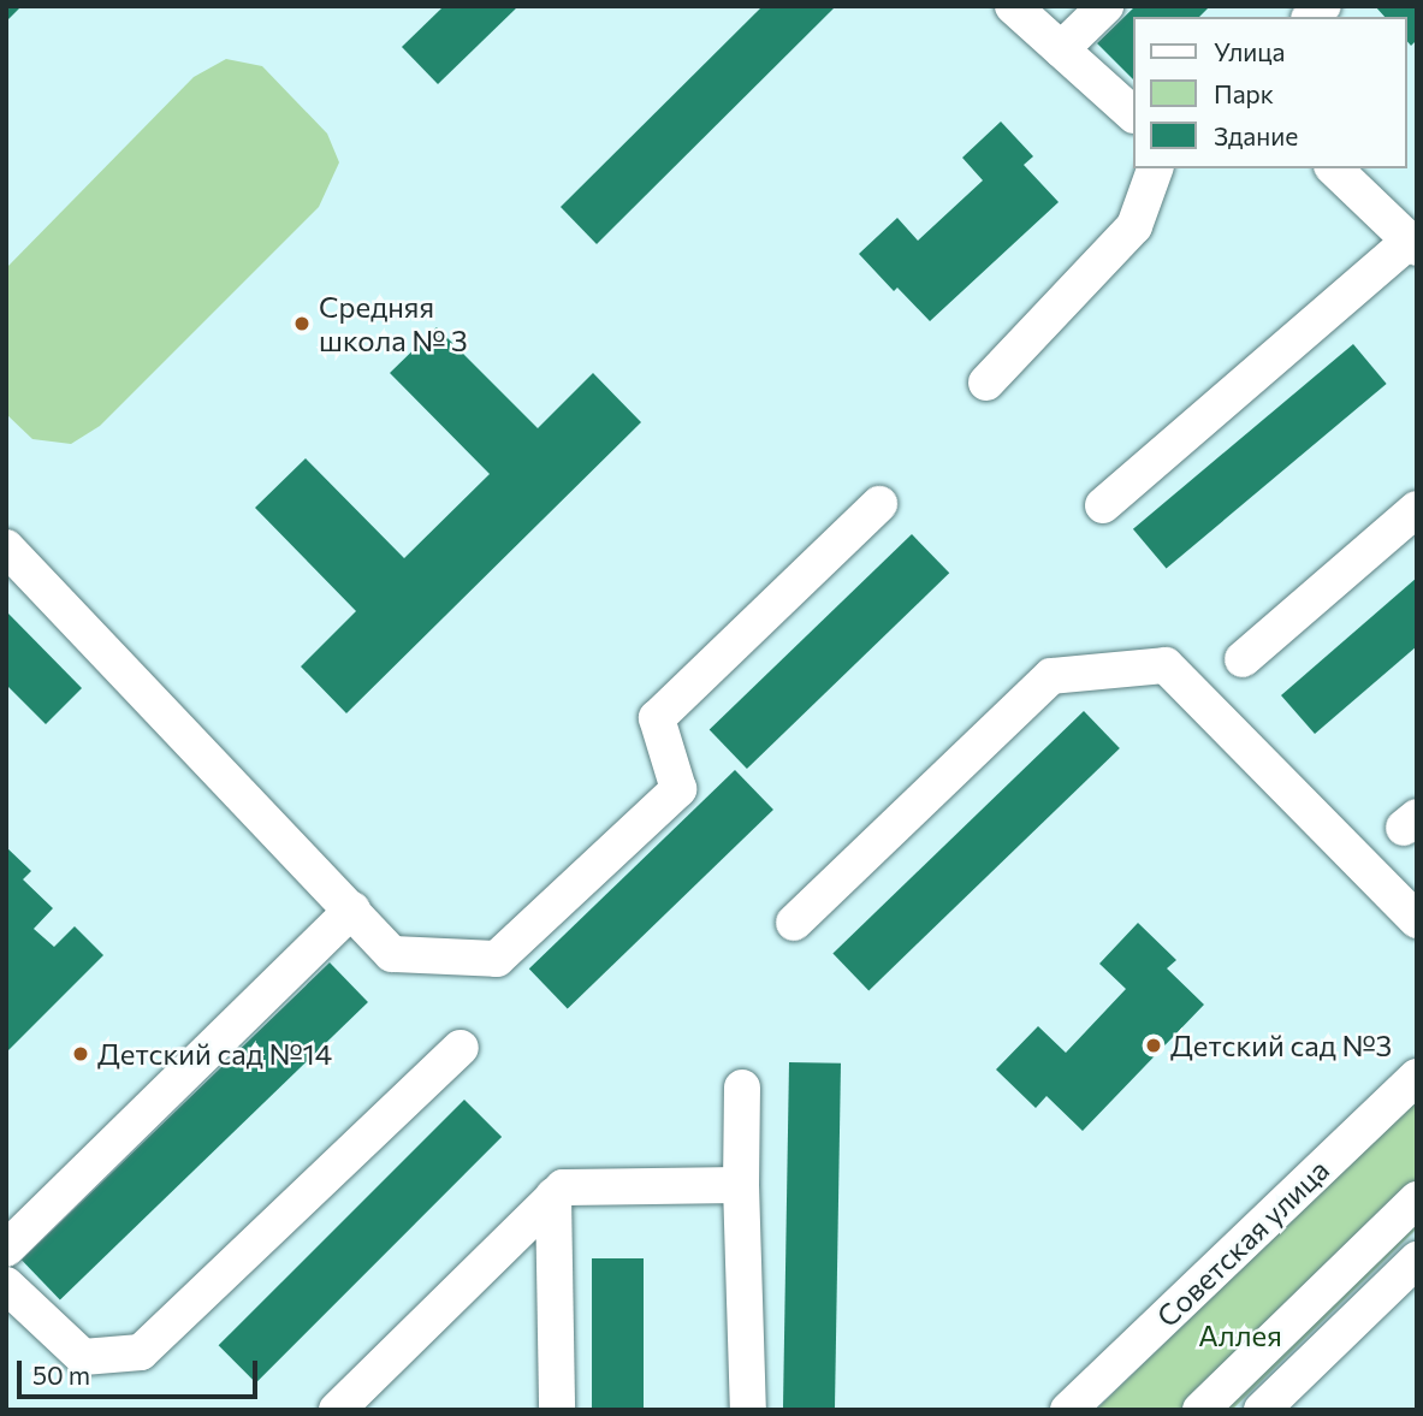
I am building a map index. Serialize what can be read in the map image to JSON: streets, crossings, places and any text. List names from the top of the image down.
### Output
{
  "streets": {
    "street": ["Советская улица"]
  },
  "parks": ["Аллея"],
  "places": ["Средняя школа № 3", "Детский сад №3", "Детский сад №14"],
  "legend": ["Улица", "Парк", "Здание"],
  "scale_bar": "50 m"
}
